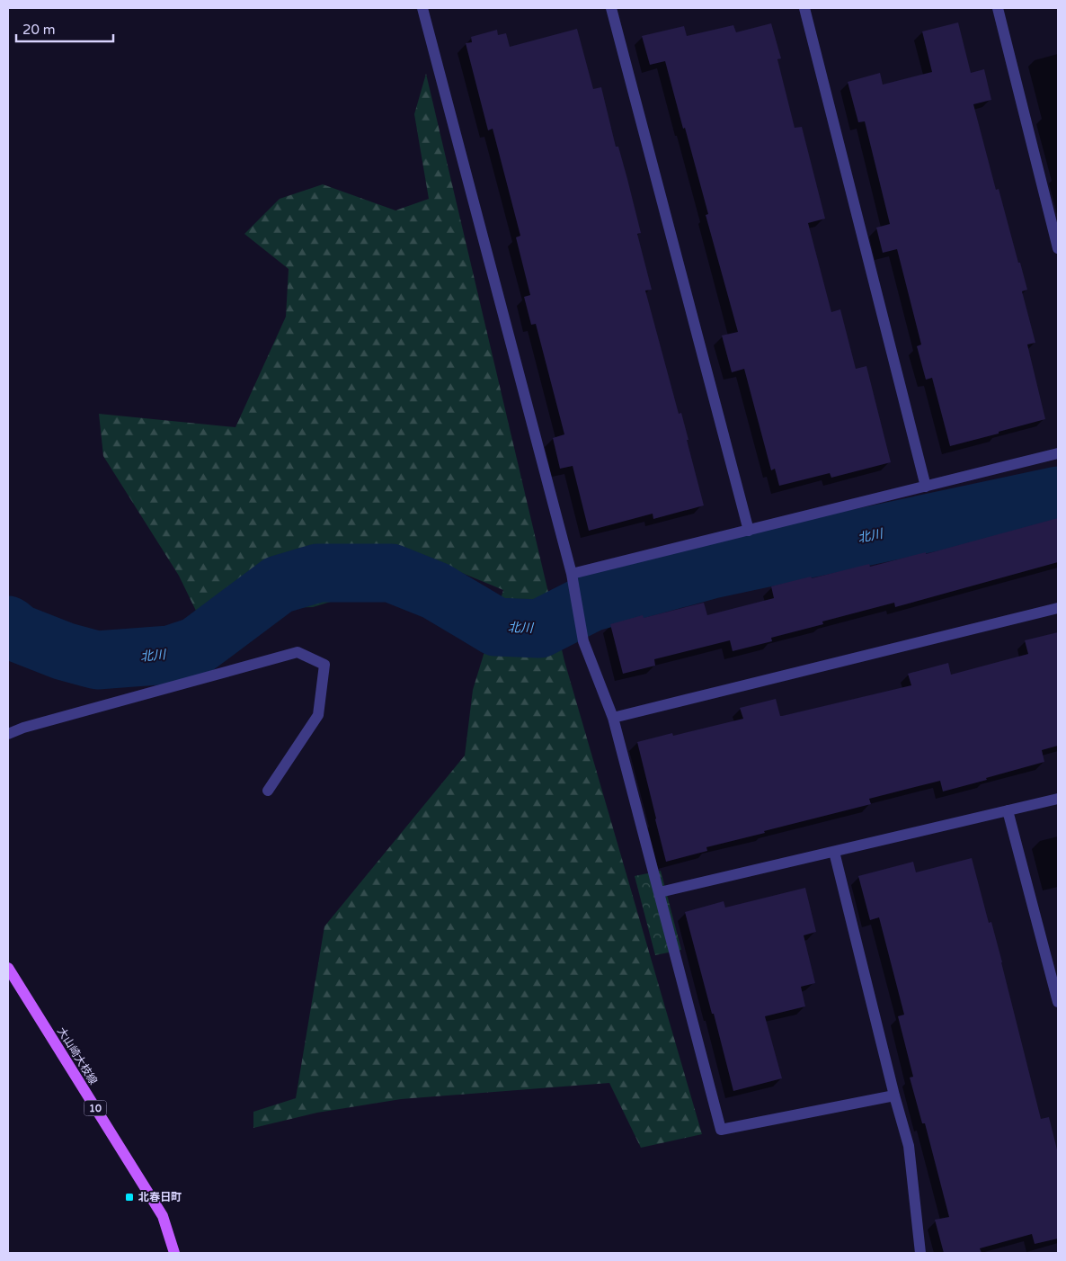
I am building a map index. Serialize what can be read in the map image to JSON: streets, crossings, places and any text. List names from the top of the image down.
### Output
{
  "streets": {
    "main road": ["大山崎大枝線", "10"]
  },
  "water": ["北川"],
  "places": {
    "transit": ["北春日町"]
  },
  "scale_bar": "20 m"
}
